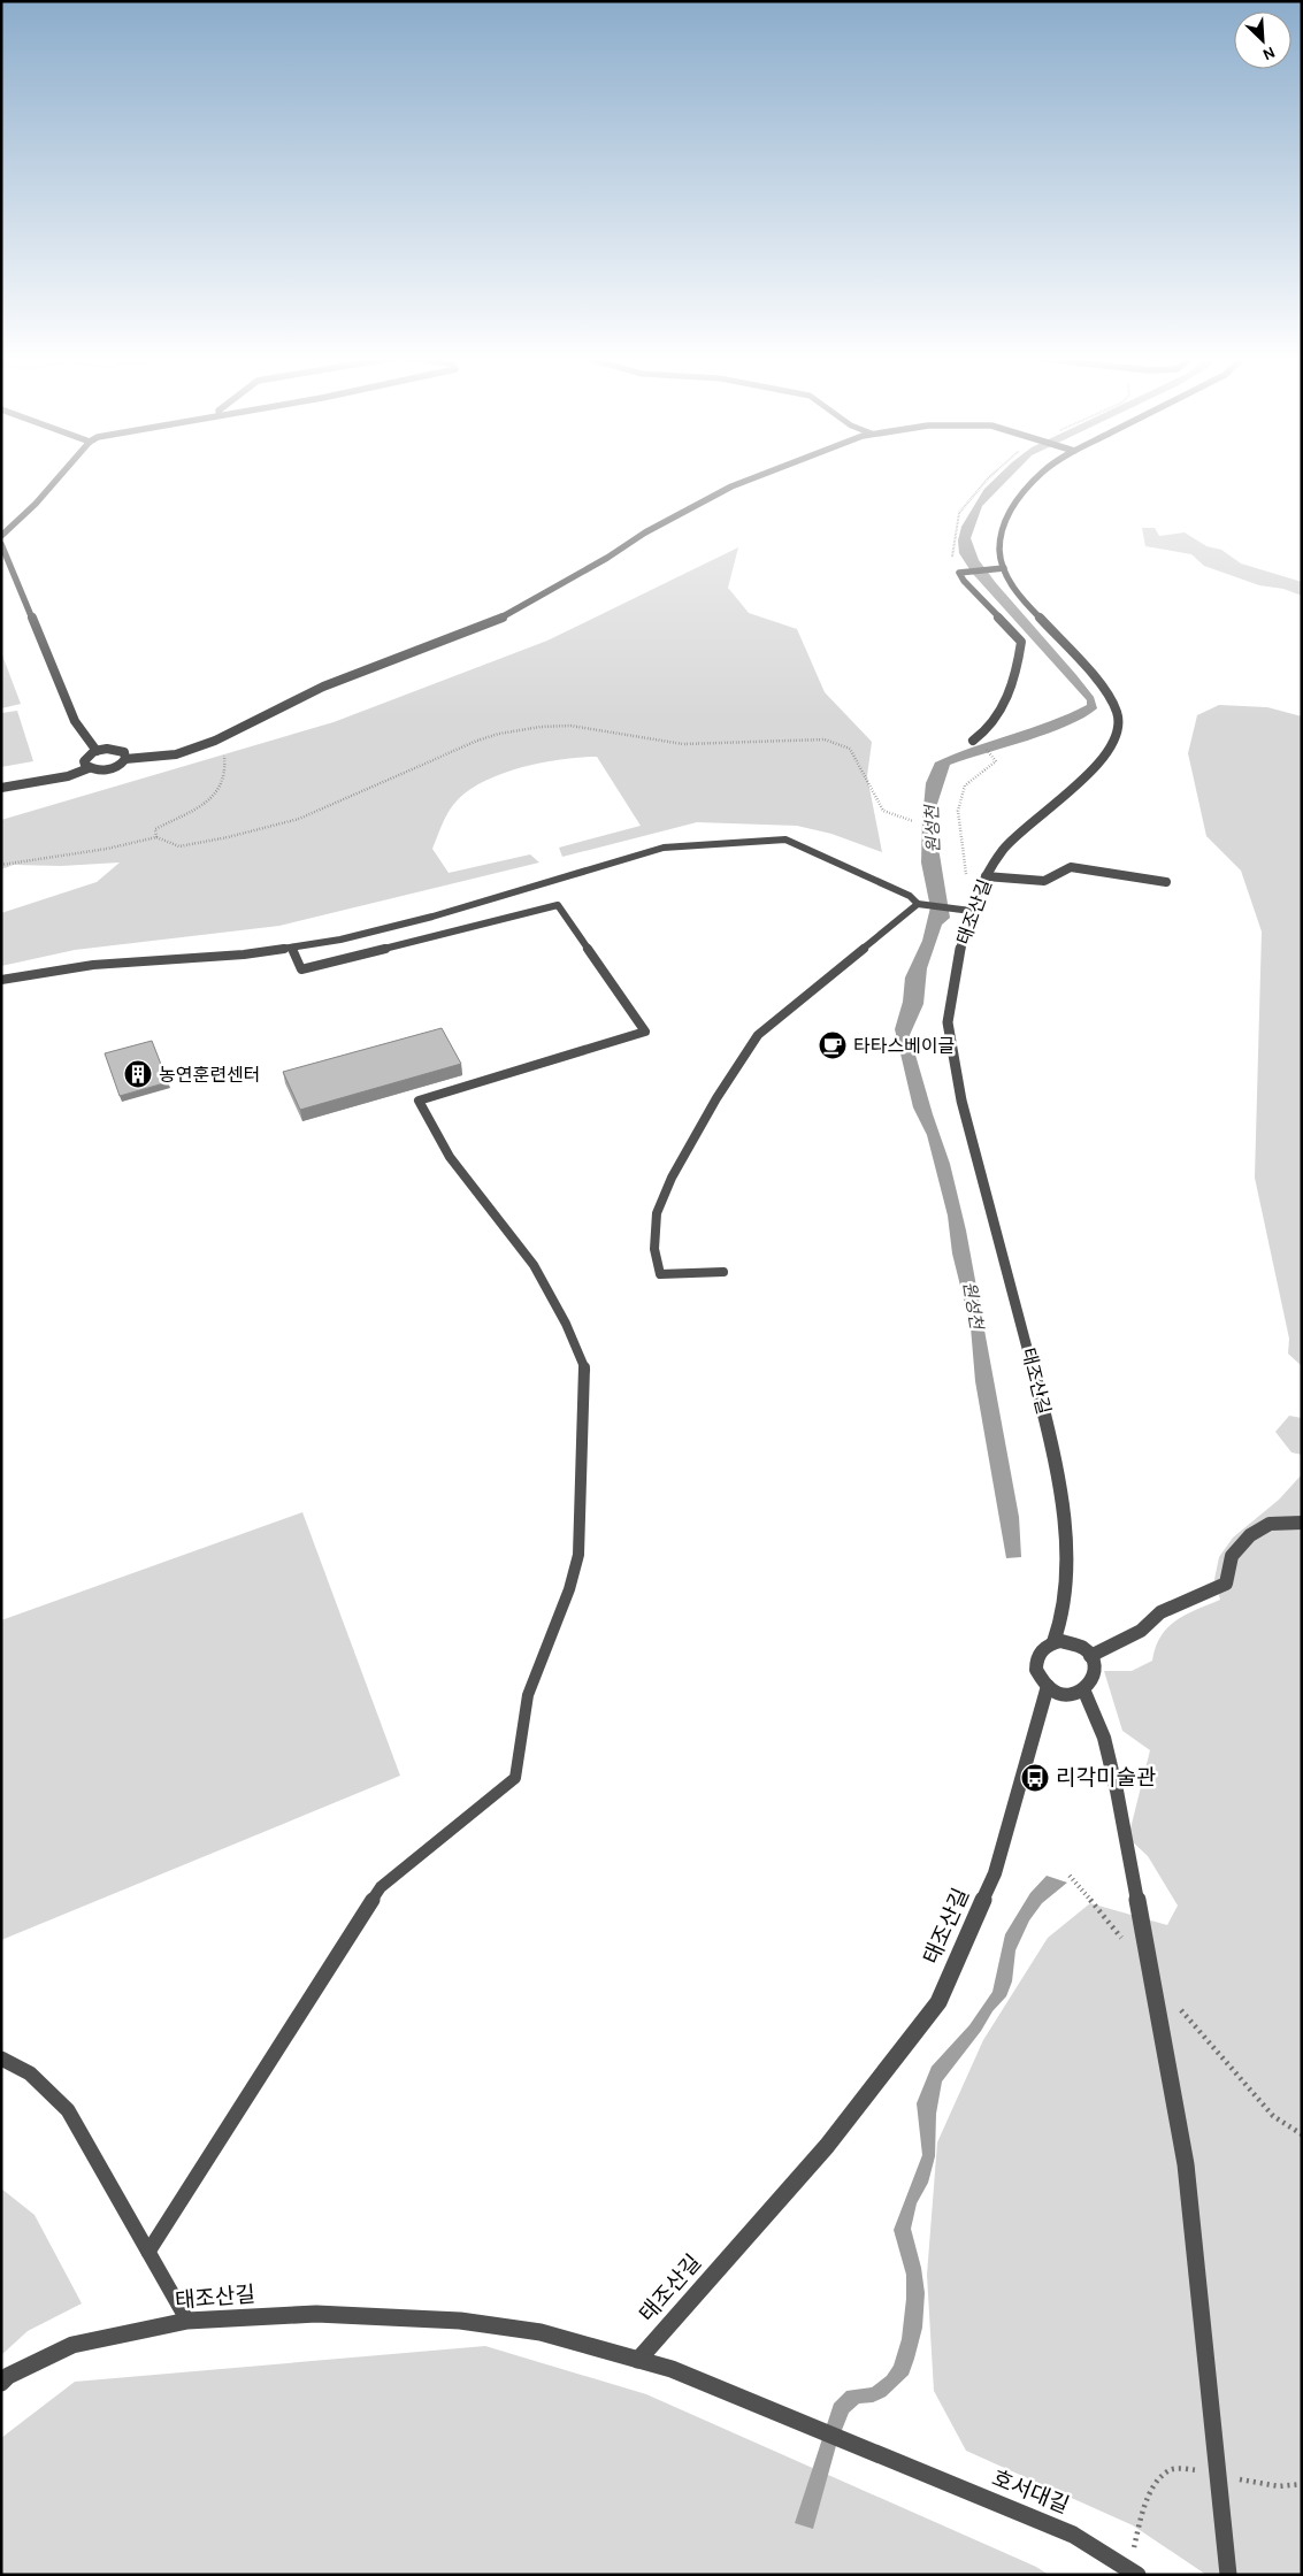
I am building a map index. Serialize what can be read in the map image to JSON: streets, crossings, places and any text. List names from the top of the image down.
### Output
{
  "streets": {
    "street": ["태조산길", "호서대길"]
  },
  "crossings": [
    ["태조산길", "호서대길"]
  ],
  "water": ["원성천"],
  "places": {
    "cafe": ["타타스베이글"],
    "building": ["농연훈련센터"],
    "bus stop": ["리각미술관"]
  },
  "north": "bottom right"
}
